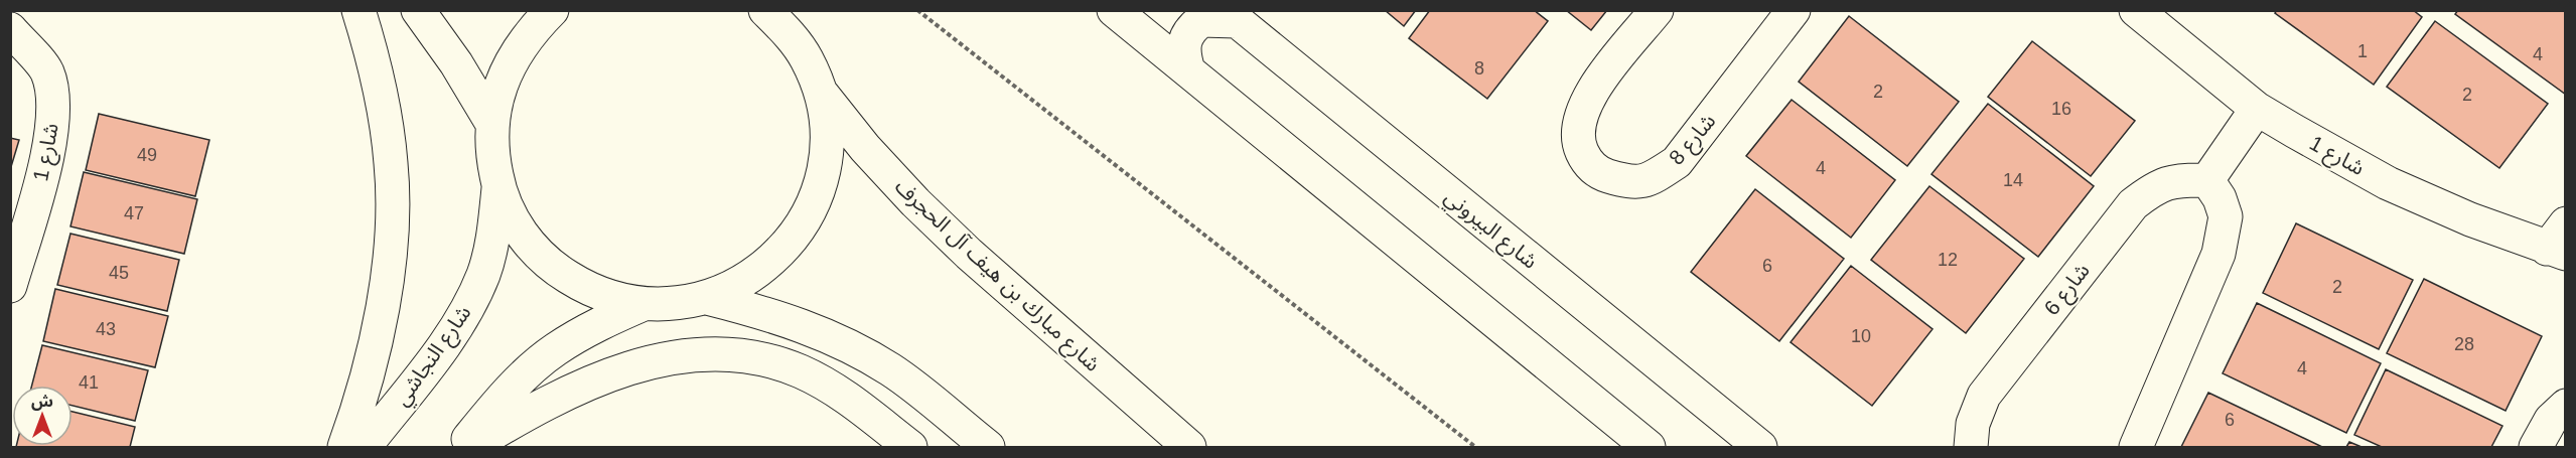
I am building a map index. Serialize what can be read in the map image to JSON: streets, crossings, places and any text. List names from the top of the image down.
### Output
{
  "streets": {
    "street": [
      "شارع 8",
      "شارع 1",
      "شارع البيروني",
      "شارع مبارك بن هيف آل الحجرف",
      "شارع 6",
      "شارع النجاشي"
    ]
  },
  "house_numbers": [
    "1",
    "4",
    "8",
    "2",
    "2",
    "16",
    "49",
    "4",
    "14",
    "47",
    "12",
    "6",
    "45",
    "2",
    "43",
    "10",
    "28",
    "4",
    "41",
    "6"
  ],
  "north": "top"
}
